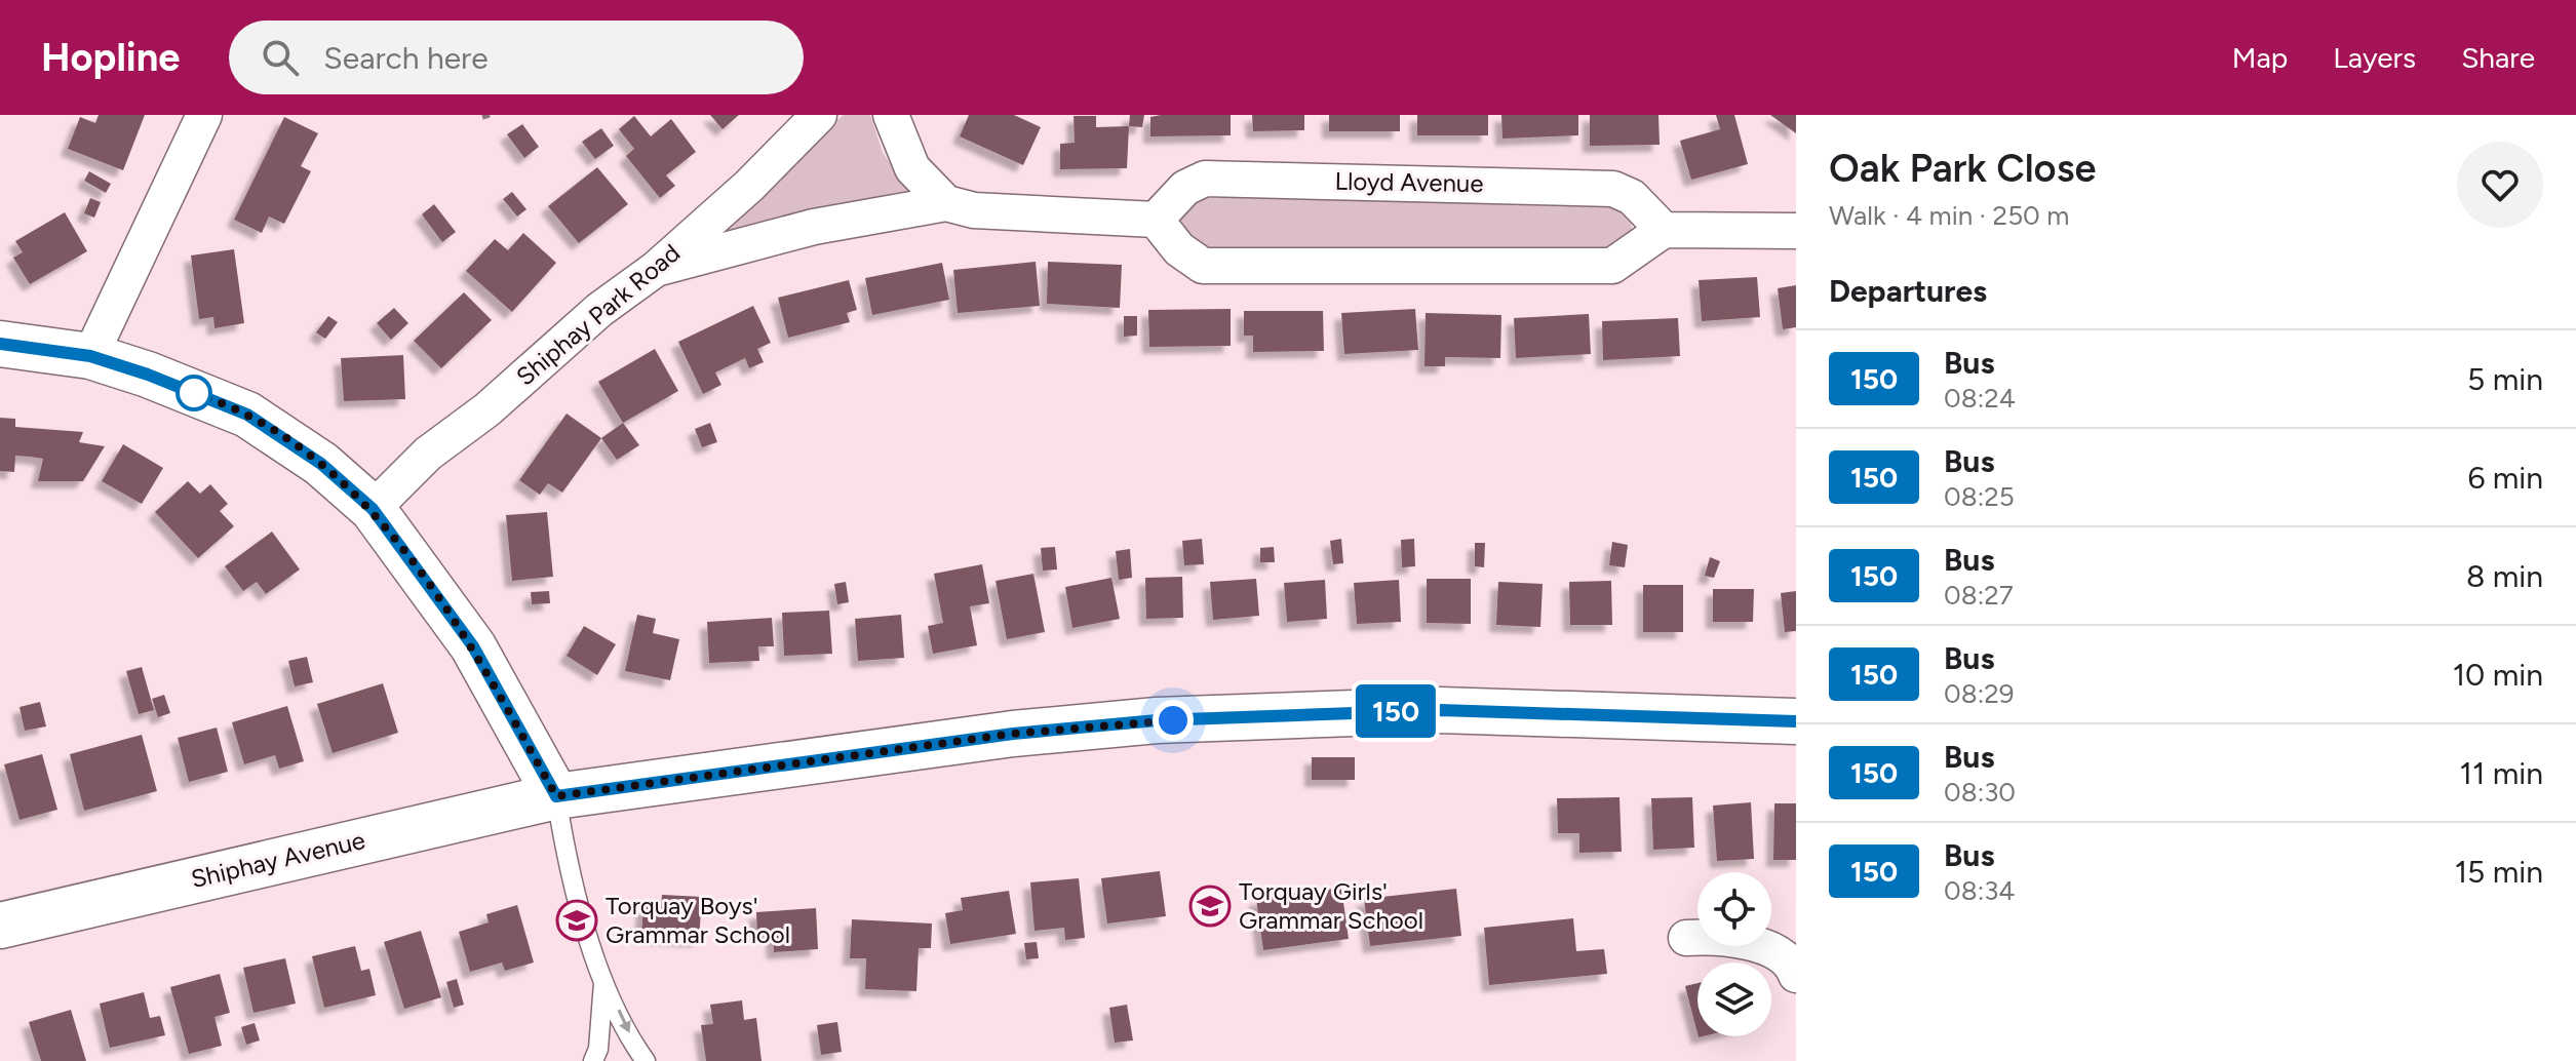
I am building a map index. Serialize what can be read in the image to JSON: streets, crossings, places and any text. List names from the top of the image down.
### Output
{
  "streets": {
    "street": ["Lloyd Avenue", "Shiphay Park Road", "Shiphay Avenue"]
  },
  "places": {
    "school or university": ["Torquay Girls' Grammar School", "Torquay Boys' Grammar School"]
  },
  "lines": ["bus line 150"],
  "page": {
    "header": "Hopline",
    "search": "Search here",
    "nav": ["Map", "Layers", "Share"],
    "on_map": "150",
    "heading": [
      ["Oak Park Close", "Walk · 4 min · 250 m"],
      "Departures"
    ],
    "list": [
      {
        "mark": "150",
        "name": "Bus",
        "note": "08:24",
        "value": "5 min"
      },
      {
        "mark": "150",
        "name": "Bus",
        "note": "08:25",
        "value": "6 min"
      },
      {
        "mark": "150",
        "name": "Bus",
        "note": "08:27",
        "value": "8 min"
      },
      {
        "mark": "150",
        "name": "Bus",
        "note": "08:29",
        "value": "10 min"
      },
      {
        "mark": "150",
        "name": "Bus",
        "note": "08:30",
        "value": "11 min"
      },
      {
        "mark": "150",
        "name": "Bus",
        "note": "08:34",
        "value": "15 min"
      }
    ]
  }
}
